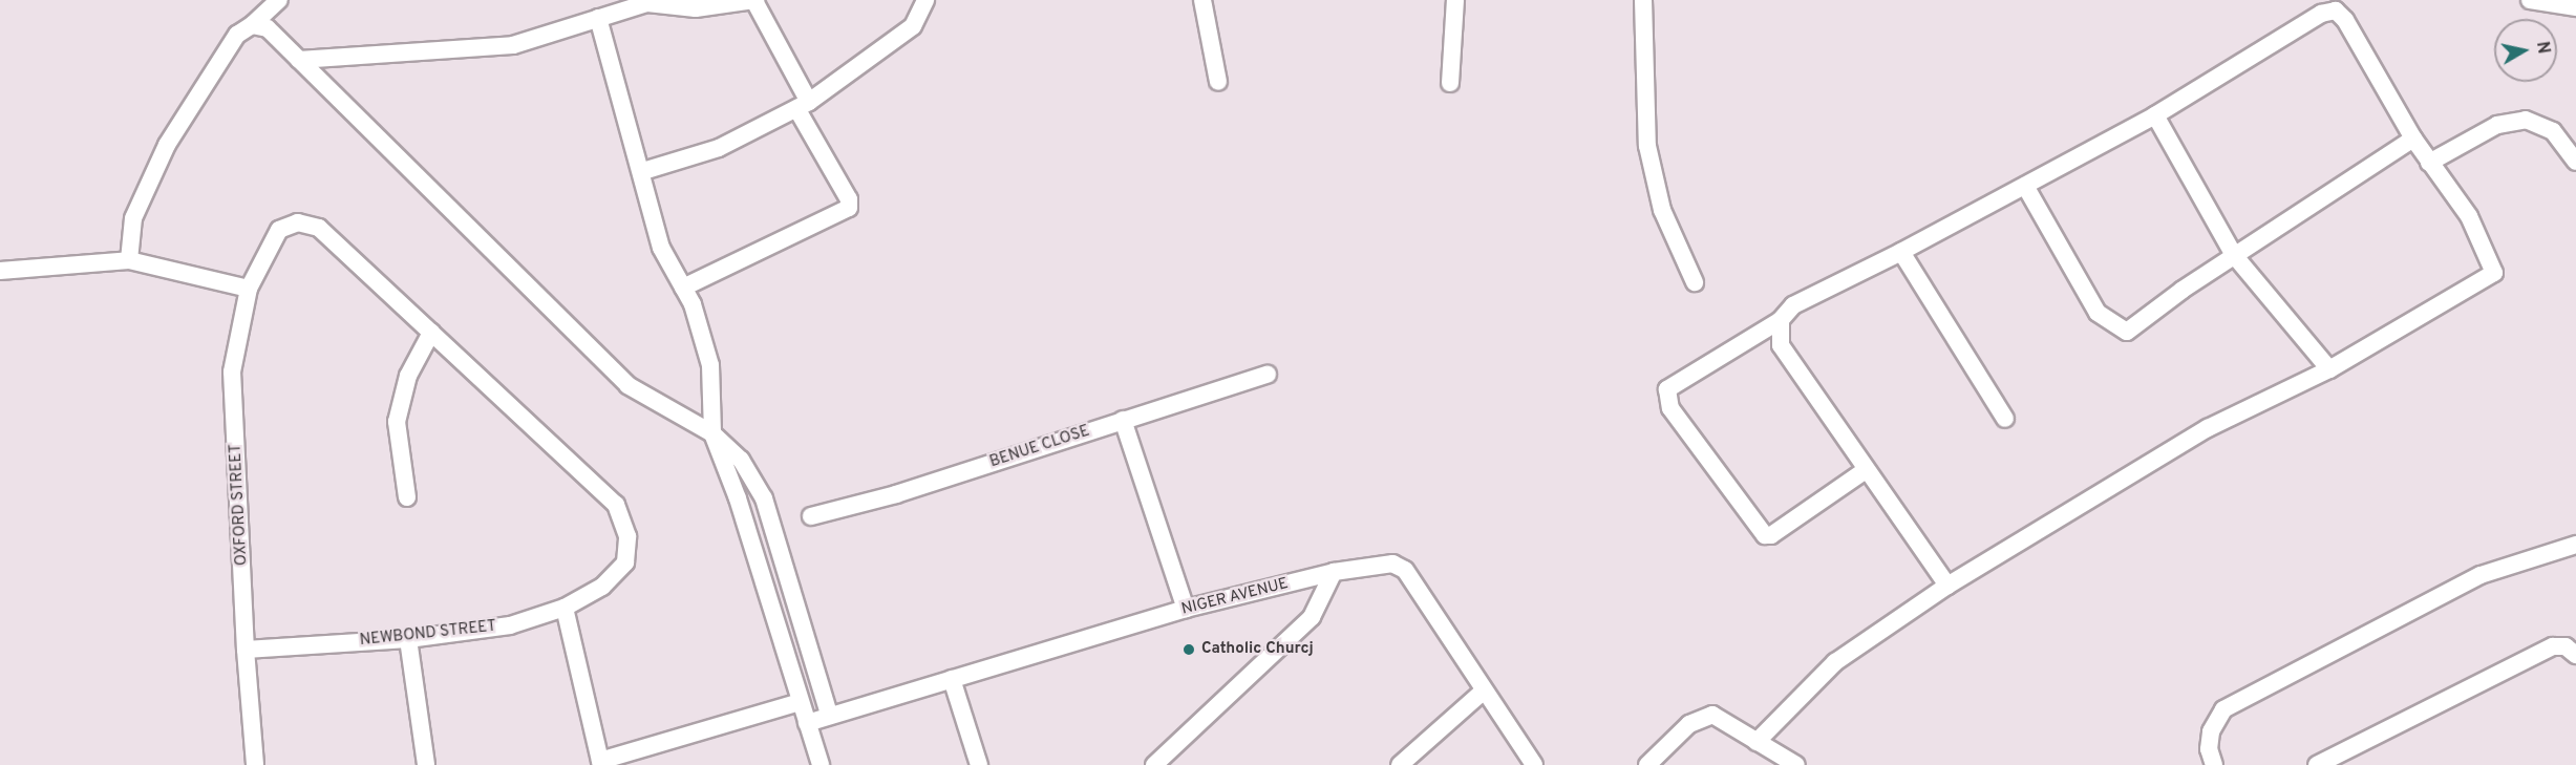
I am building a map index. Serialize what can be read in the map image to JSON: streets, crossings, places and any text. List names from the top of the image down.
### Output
{
  "streets": {
    "street": [
      "BENUE CLOSE",
      "OXFORD STREET",
      "NIGER AVENUE",
      "NEWBOND STREET"
    ]
  },
  "crossings": [
    ["OXFORD STREET", "NEWBOND STREET"]
  ],
  "places": ["Catholic Churcj"],
  "north": "right"
}
